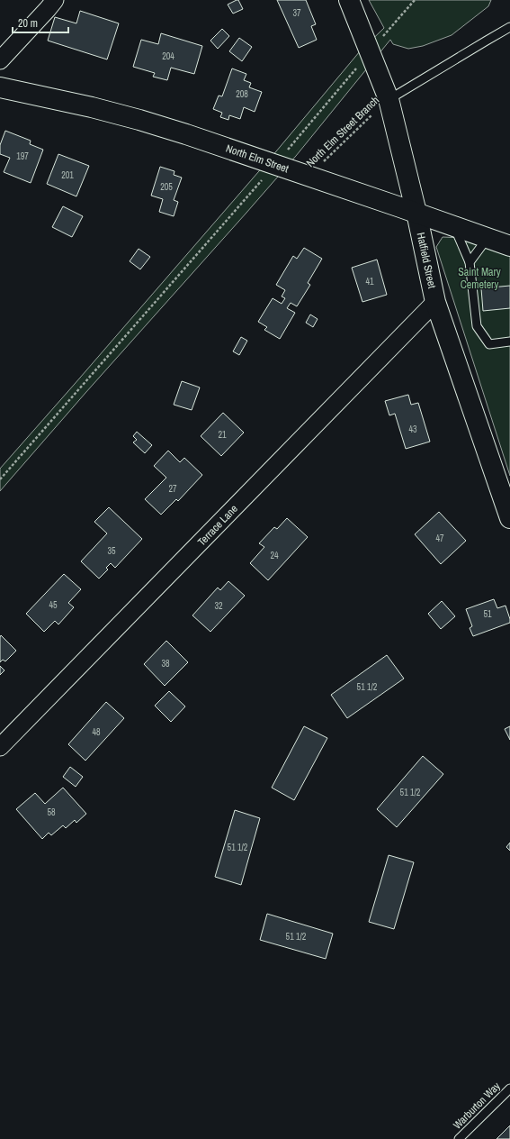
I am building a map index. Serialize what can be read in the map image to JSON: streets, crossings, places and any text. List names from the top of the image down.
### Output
{
  "streets": {
    "street": ["North Elm Street", "Hatfield Street", "Terrace Lane"],
    "lane": ["Warburton Way"],
    "path": ["North Elm Street Branch"]
  },
  "crossings": [
    ["North Elm Street Branch", "North Elm Street"],
    ["North Elm Street Branch", "Hatfield Street"],
    ["North Elm Street", "Hatfield Street"],
    ["Hatfield Street", "Terrace Lane"]
  ],
  "parks": ["Saint Mary Cemetery"],
  "house_numbers": [
    "37",
    "204",
    "208",
    "197",
    "201",
    "205",
    "41",
    "43",
    "21",
    "27",
    "47",
    "35",
    "24",
    "45",
    "32",
    "51",
    "38",
    "51 1/2",
    "48",
    "51 1/2",
    "58",
    "51 1/2",
    "51 1/2"
  ],
  "scale_bar": "20 m"
}
